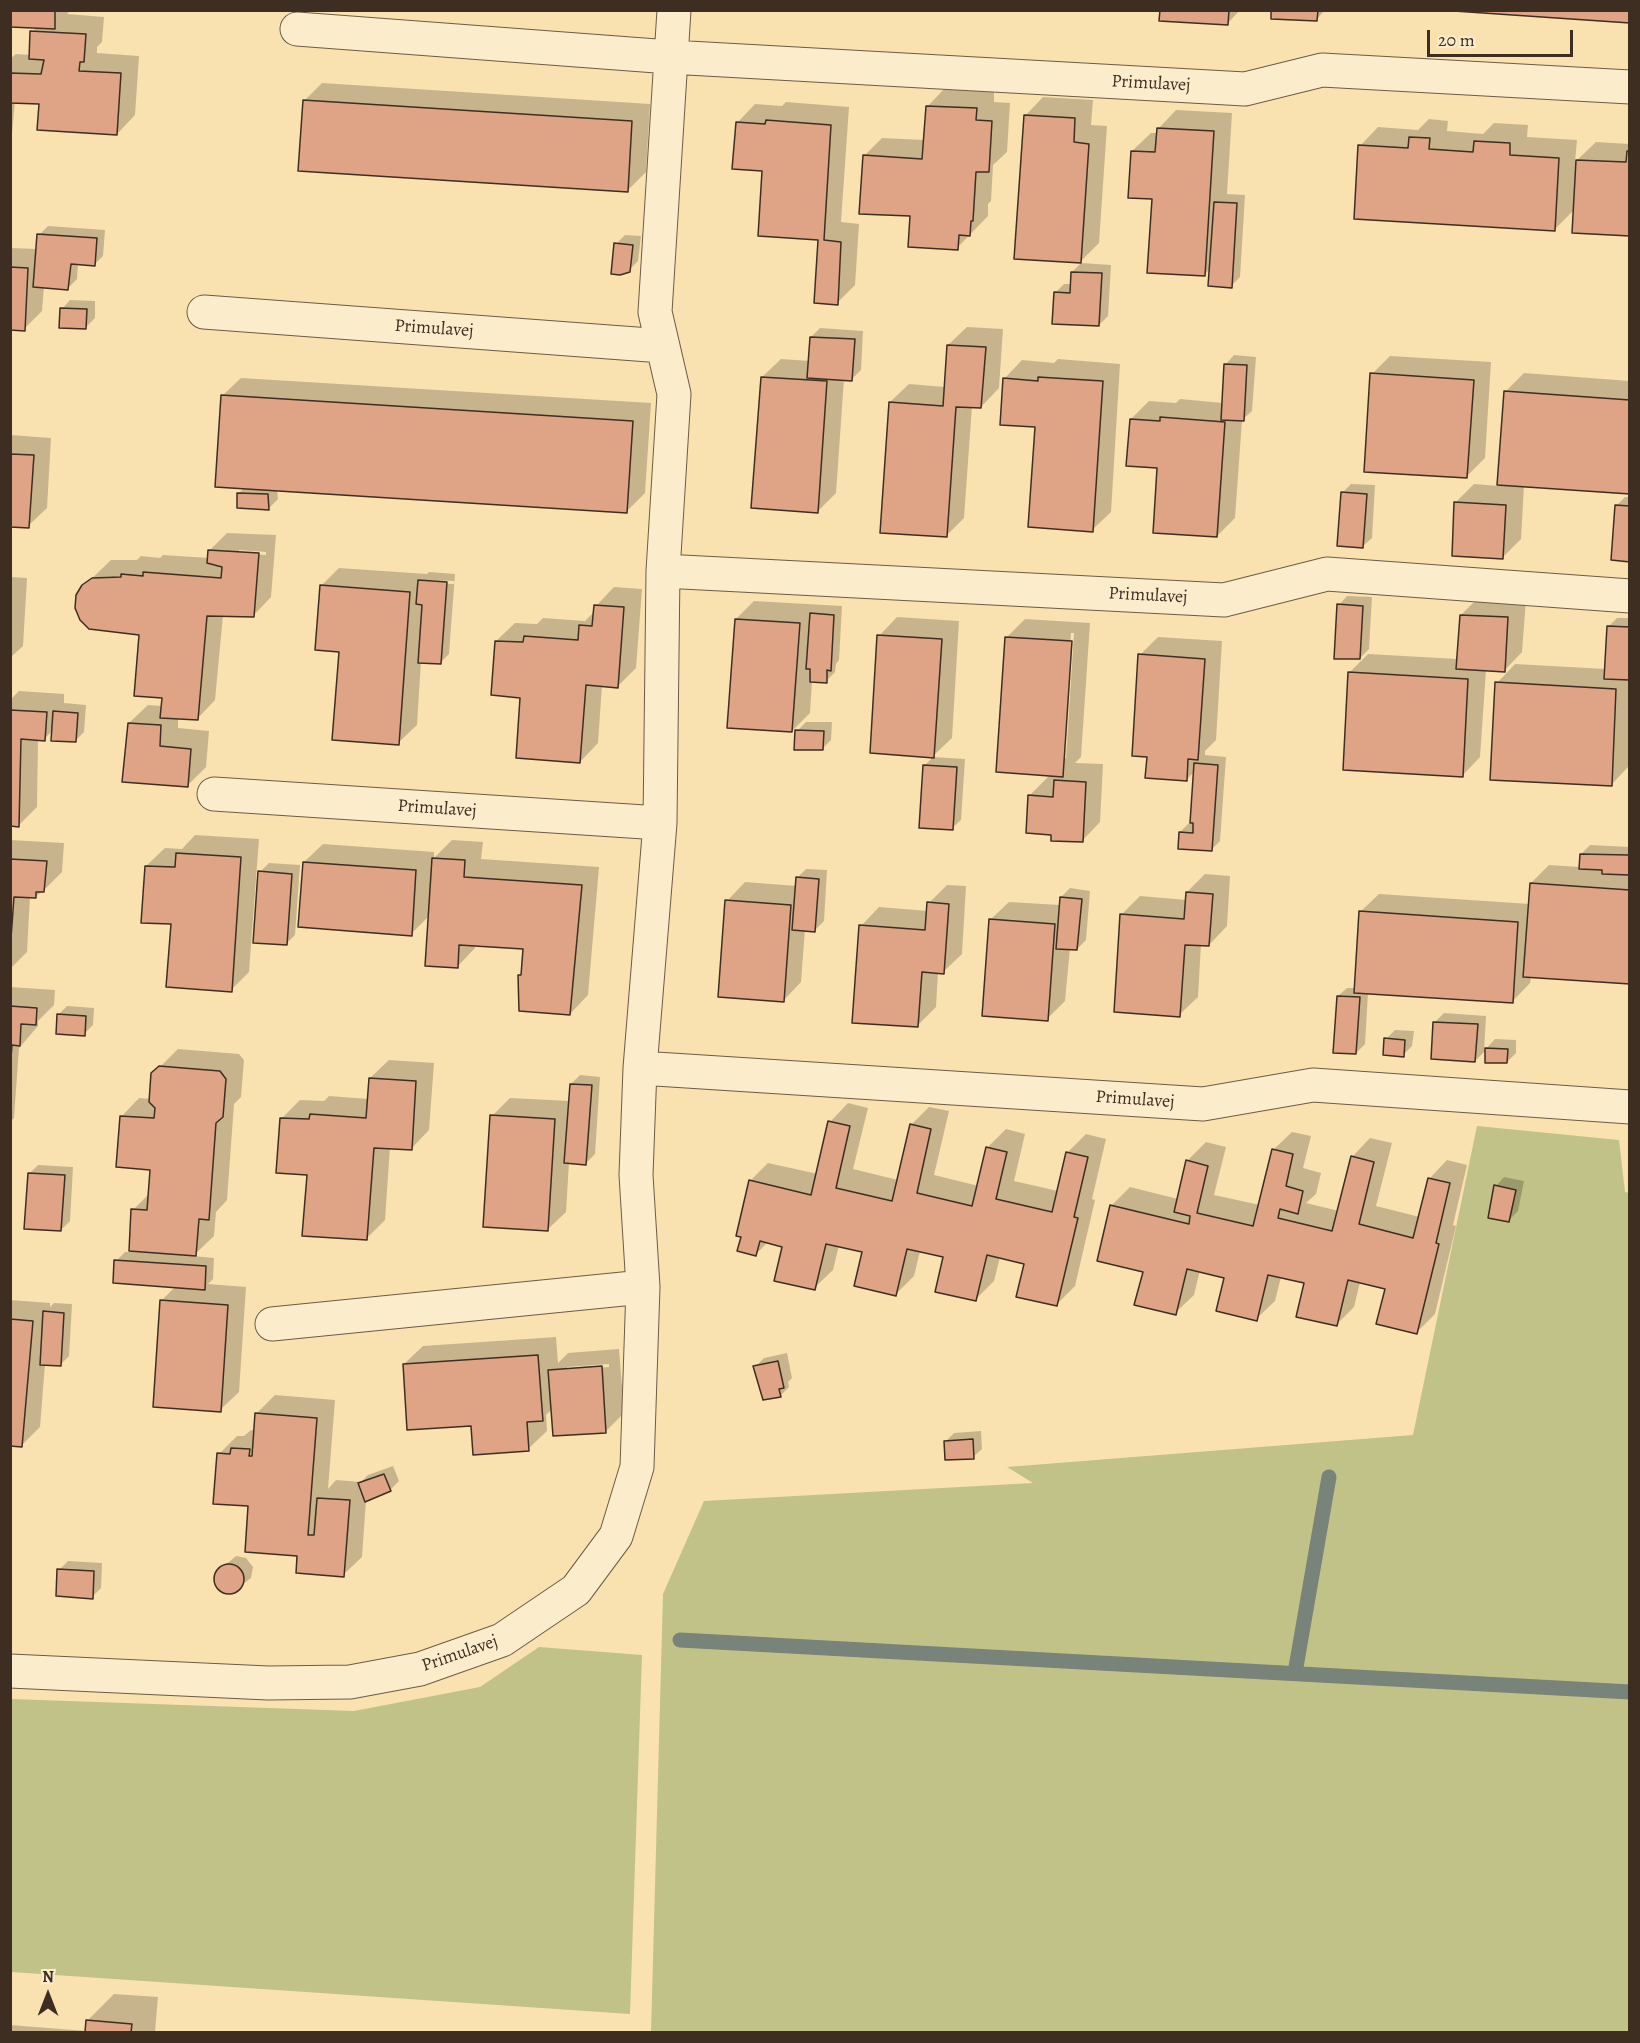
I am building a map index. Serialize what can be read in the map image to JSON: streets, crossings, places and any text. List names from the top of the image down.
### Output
{
  "streets": {
    "street": ["Primulavej"]
  },
  "scale_bar": "20 m",
  "north": "top"
}
